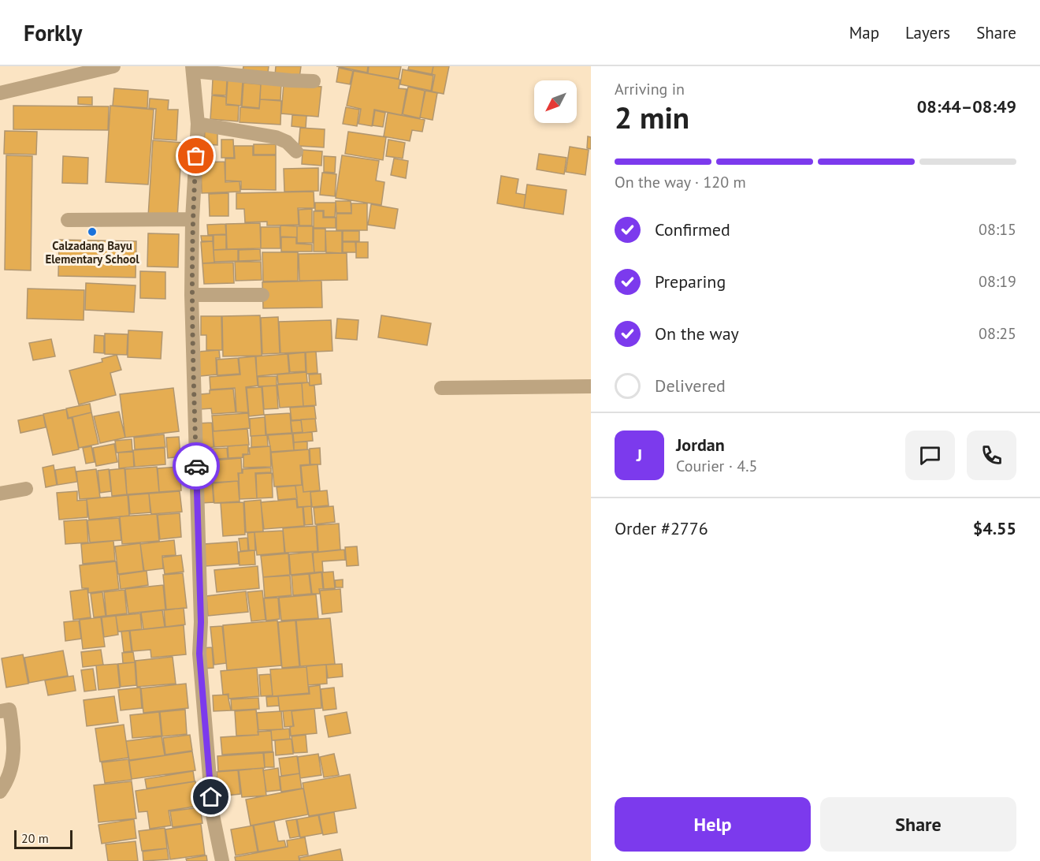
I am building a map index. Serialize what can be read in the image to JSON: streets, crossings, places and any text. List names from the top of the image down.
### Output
{
  "places": ["Calzadang Bayu Elementary School"],
  "scale_bar": "20 m",
  "north": "bottom left",
  "page": {
    "header": "Forkly",
    "nav": ["Map", "Layers", "Share"],
    "heading": ["2 min", "Arriving in", "08:44–08:49"],
    "panel": [
      "Jordan",
      "Courier · 4.5",
      "Order #2776",
      "$4.55"
    ],
    "bar": "On the way · 120 m",
    "list": [
      ["Confirmed", "08:15"],
      ["Preparing", "08:19"],
      ["On the way", "08:25"],
      "Delivered"
    ],
    "round": "J",
    "buttons": ["Help", "Share"],
    "scale": "20 m"
  }
}
